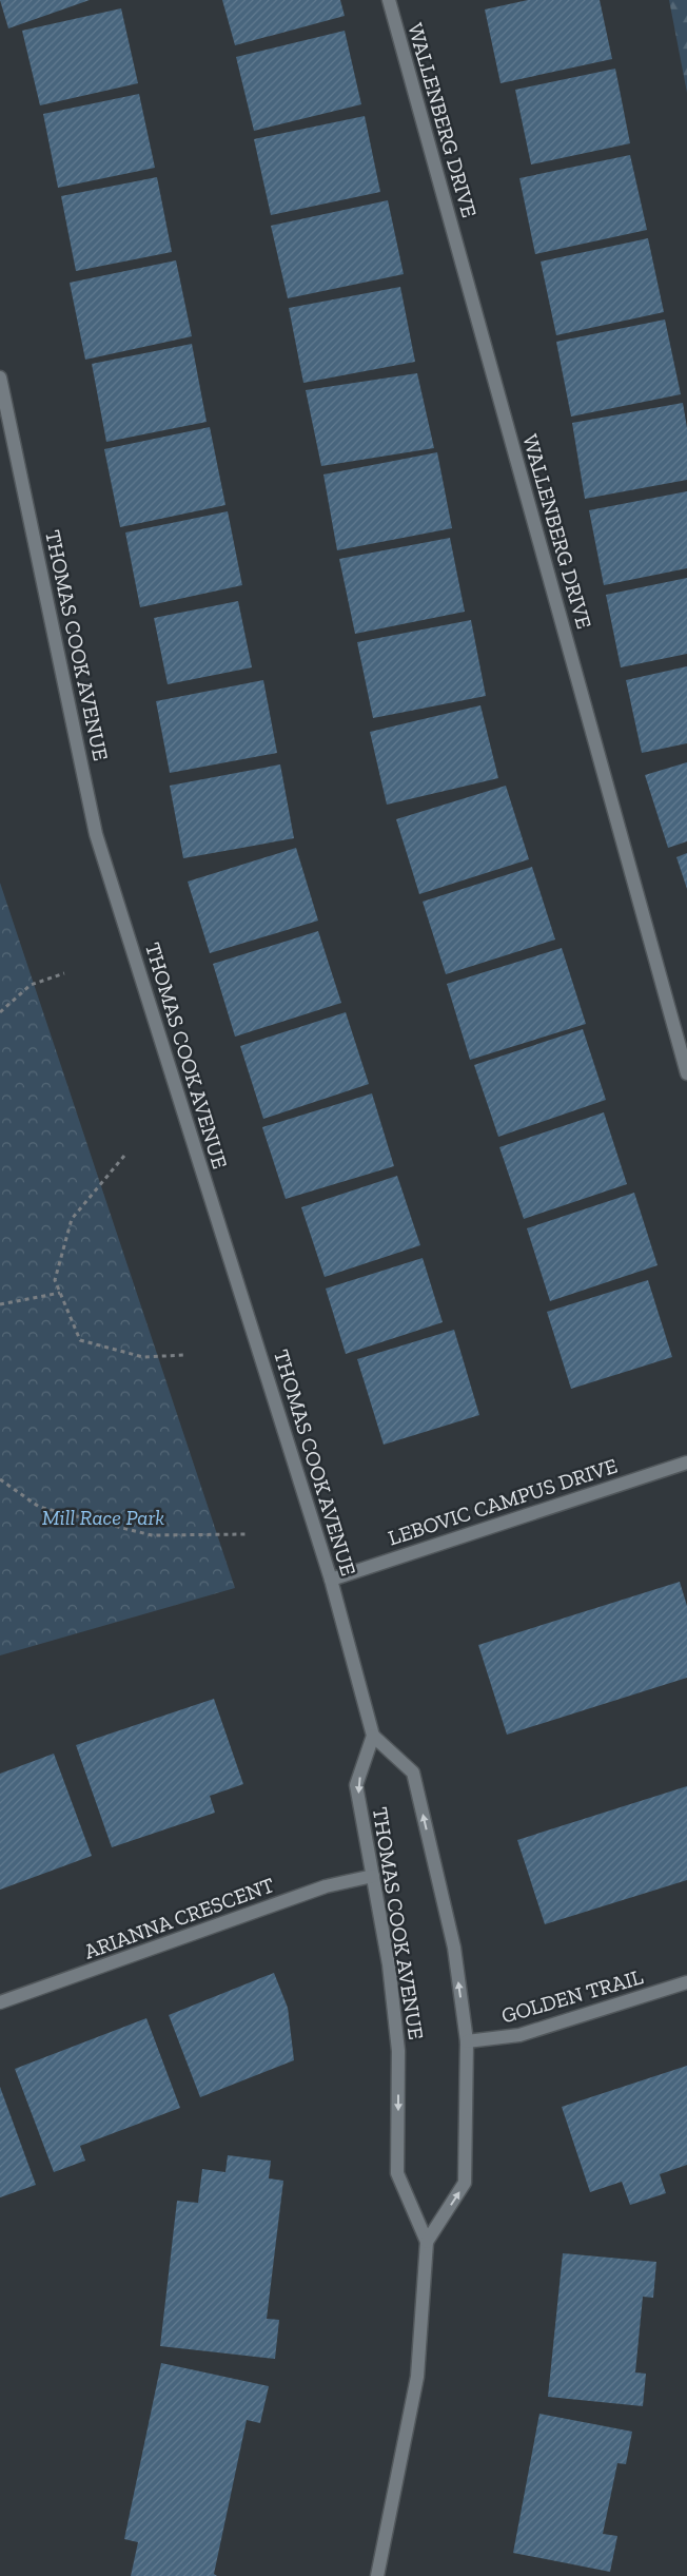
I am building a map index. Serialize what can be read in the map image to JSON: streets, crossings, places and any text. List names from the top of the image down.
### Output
{
  "streets": {
    "street": [
      "WALLENBERG DRIVE",
      "THOMAS COOK AVENUE",
      "LEBOVIC CAMPUS DRIVE",
      "ARIANNA CRESCENT",
      "GOLDEN TRAIL"
    ]
  },
  "crossings": [
    ["THOMAS COOK AVENUE", "LEBOVIC CAMPUS DRIVE"],
    ["THOMAS COOK AVENUE", "ARIANNA CRESCENT"],
    ["THOMAS COOK AVENUE", "GOLDEN TRAIL"]
  ],
  "parks": ["Mill Race Park"]
}
